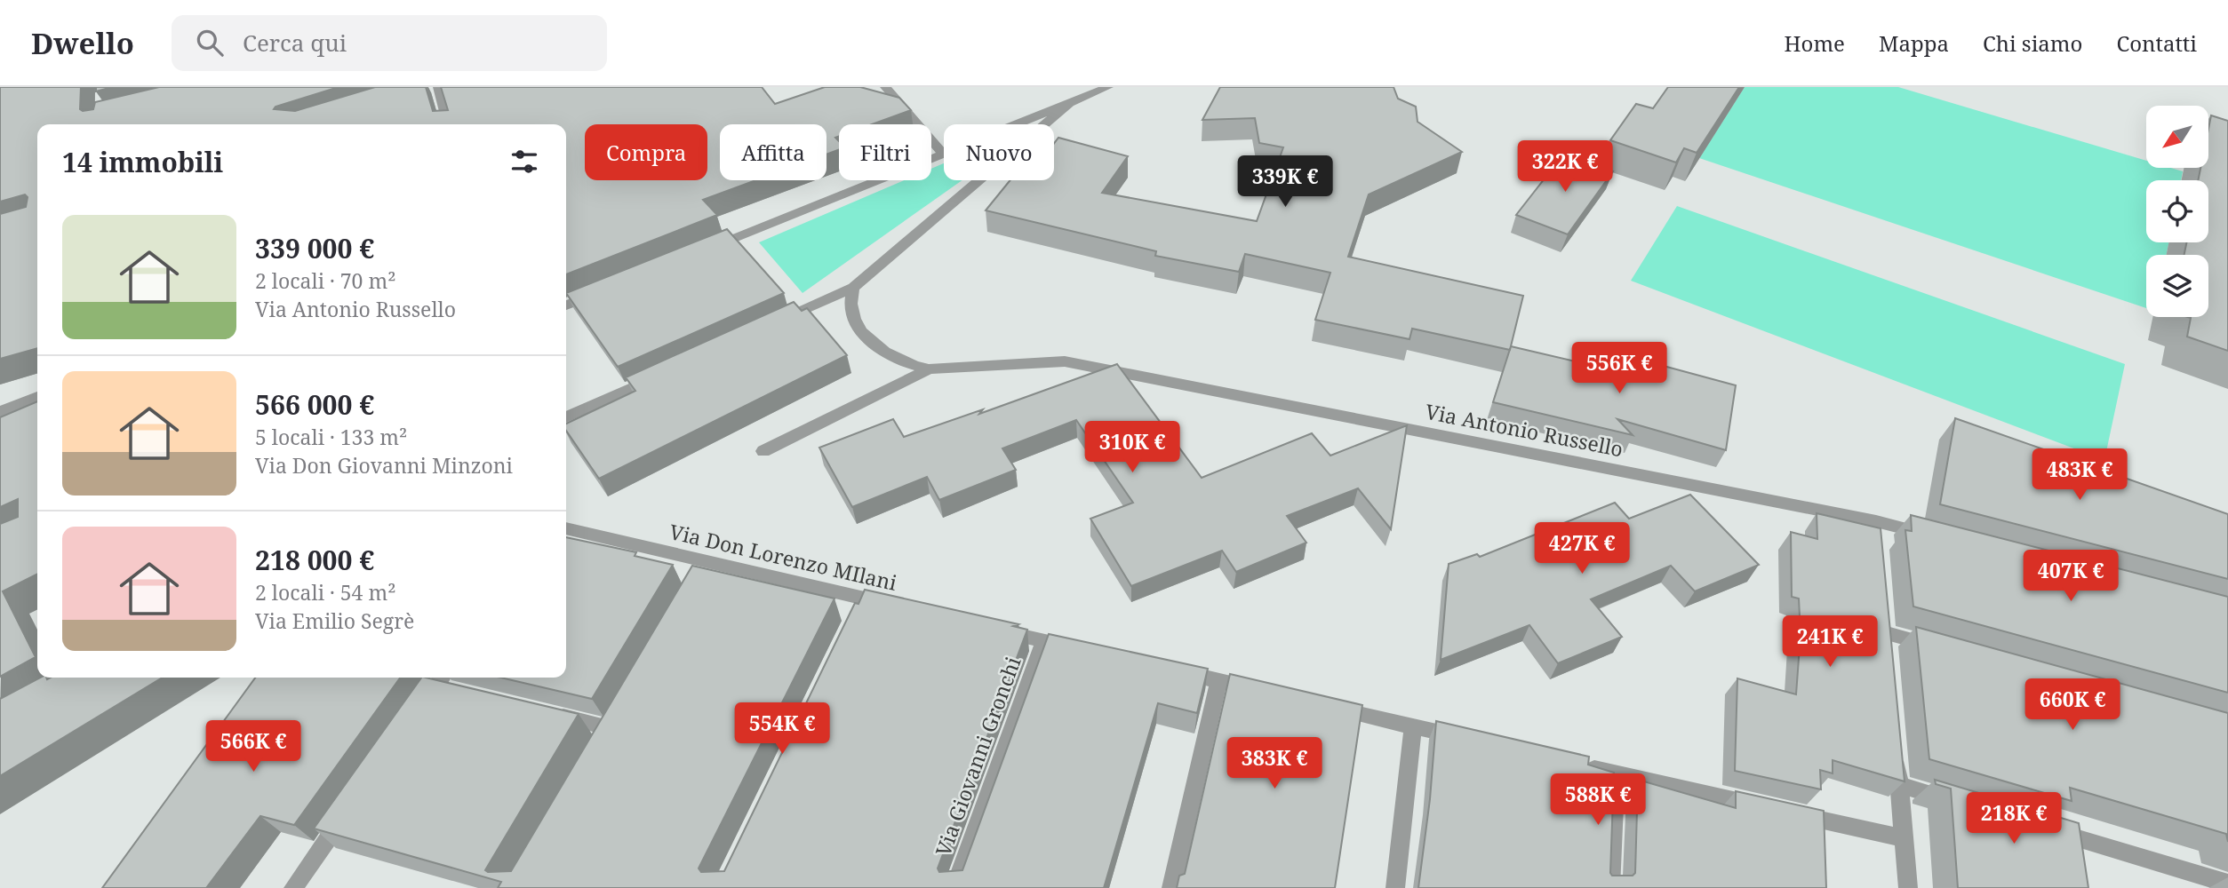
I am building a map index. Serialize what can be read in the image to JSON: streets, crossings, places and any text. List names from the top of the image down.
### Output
{
  "streets": {
    "street": ["Via Antonio Russello", "Via Don Lorenzo MIlani", "Via Giovanni Gronchi"]
  },
  "north": "bottom left",
  "page": {
    "header": "Dwello",
    "search": "Cerca qui",
    "nav": [
      "Home",
      "Mappa",
      "Chi siamo",
      "Contatti"
    ],
    "chip": [
      "Compra",
      "Affitta",
      "Filtri",
      "Nuovo"
    ],
    "heading": "14 immobili",
    "price": [
      "322K €",
      "339K €",
      "556K €",
      "310K €",
      "483K €",
      "427K €",
      "407K €",
      "241K €",
      "660K €",
      "554K €",
      "566K €",
      "383K €",
      "588K €",
      "218K €"
    ],
    "list": [
      {
        "name": "339 000 €",
        "note": "2 locali · 70 m² · Via Antonio Russello"
      },
      {
        "name": "566 000 €",
        "note": "5 locali · 133 m² · Via Don Giovanni Minzoni"
      },
      {
        "name": "218 000 €",
        "note": "2 locali · 54 m² · Via Emilio Segrè"
      }
    ]
  }
}
